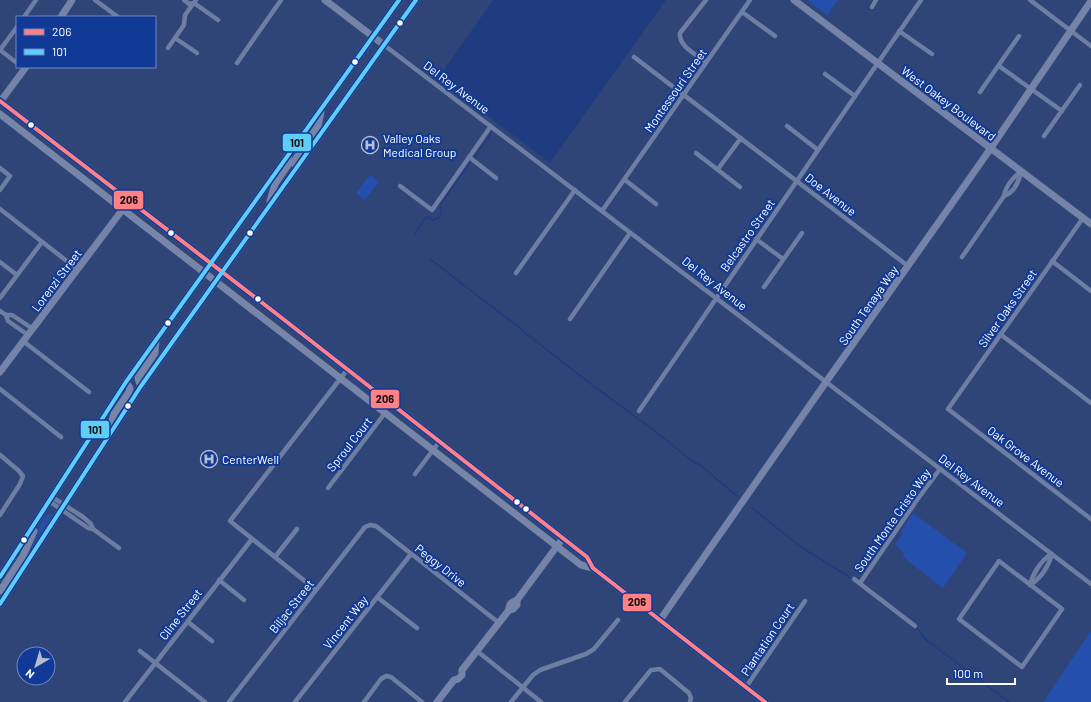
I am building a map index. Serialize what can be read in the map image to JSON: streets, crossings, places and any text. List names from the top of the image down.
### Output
{
  "streets": {
    "street": [
      "Del Rey Avenue",
      "Montessouri Street",
      "West Oakey Boulevard",
      "Doe Avenue",
      "Belcastro Street",
      "Lorenzi Street",
      "South Tenaya Way",
      "Silver Oaks Street",
      "Sproul Court",
      "Oak Grove Avenue",
      "South Monte Cristo Way",
      "Peggy Drive",
      "Biljac Street",
      "Cline Street",
      "Vincent Way",
      "Plantation Court"
    ]
  },
  "crossings": [
    ["Del Rey Avenue", "Montessouri Street"],
    ["Del Rey Avenue", "Belcastro Street"],
    ["Del Rey Avenue", "South Tenaya Way"],
    ["Del Rey Avenue", "South Monte Cristo Way"],
    ["Montessouri Street", "Doe Avenue"],
    ["West Oakey Boulevard", "Belcastro Street"],
    ["West Oakey Boulevard", "South Tenaya Way"],
    ["West Oakey Boulevard", "Silver Oaks Street"],
    ["Doe Avenue", "Belcastro Street"],
    ["Doe Avenue", "South Tenaya Way"],
    ["Silver Oaks Street", "Oak Grove Avenue"],
    ["Peggy Drive", "Biljac Street"],
    ["Peggy Drive", "Vincent Way"]
  ],
  "places": {
    "hospital": ["Valley Oaks Medical Group", "CenterWell"]
  },
  "lines": ["transit line 101", "transit line 206"],
  "legend": ["206", "101"],
  "scale_bar": "100 m",
  "north": "bottom left"
}
